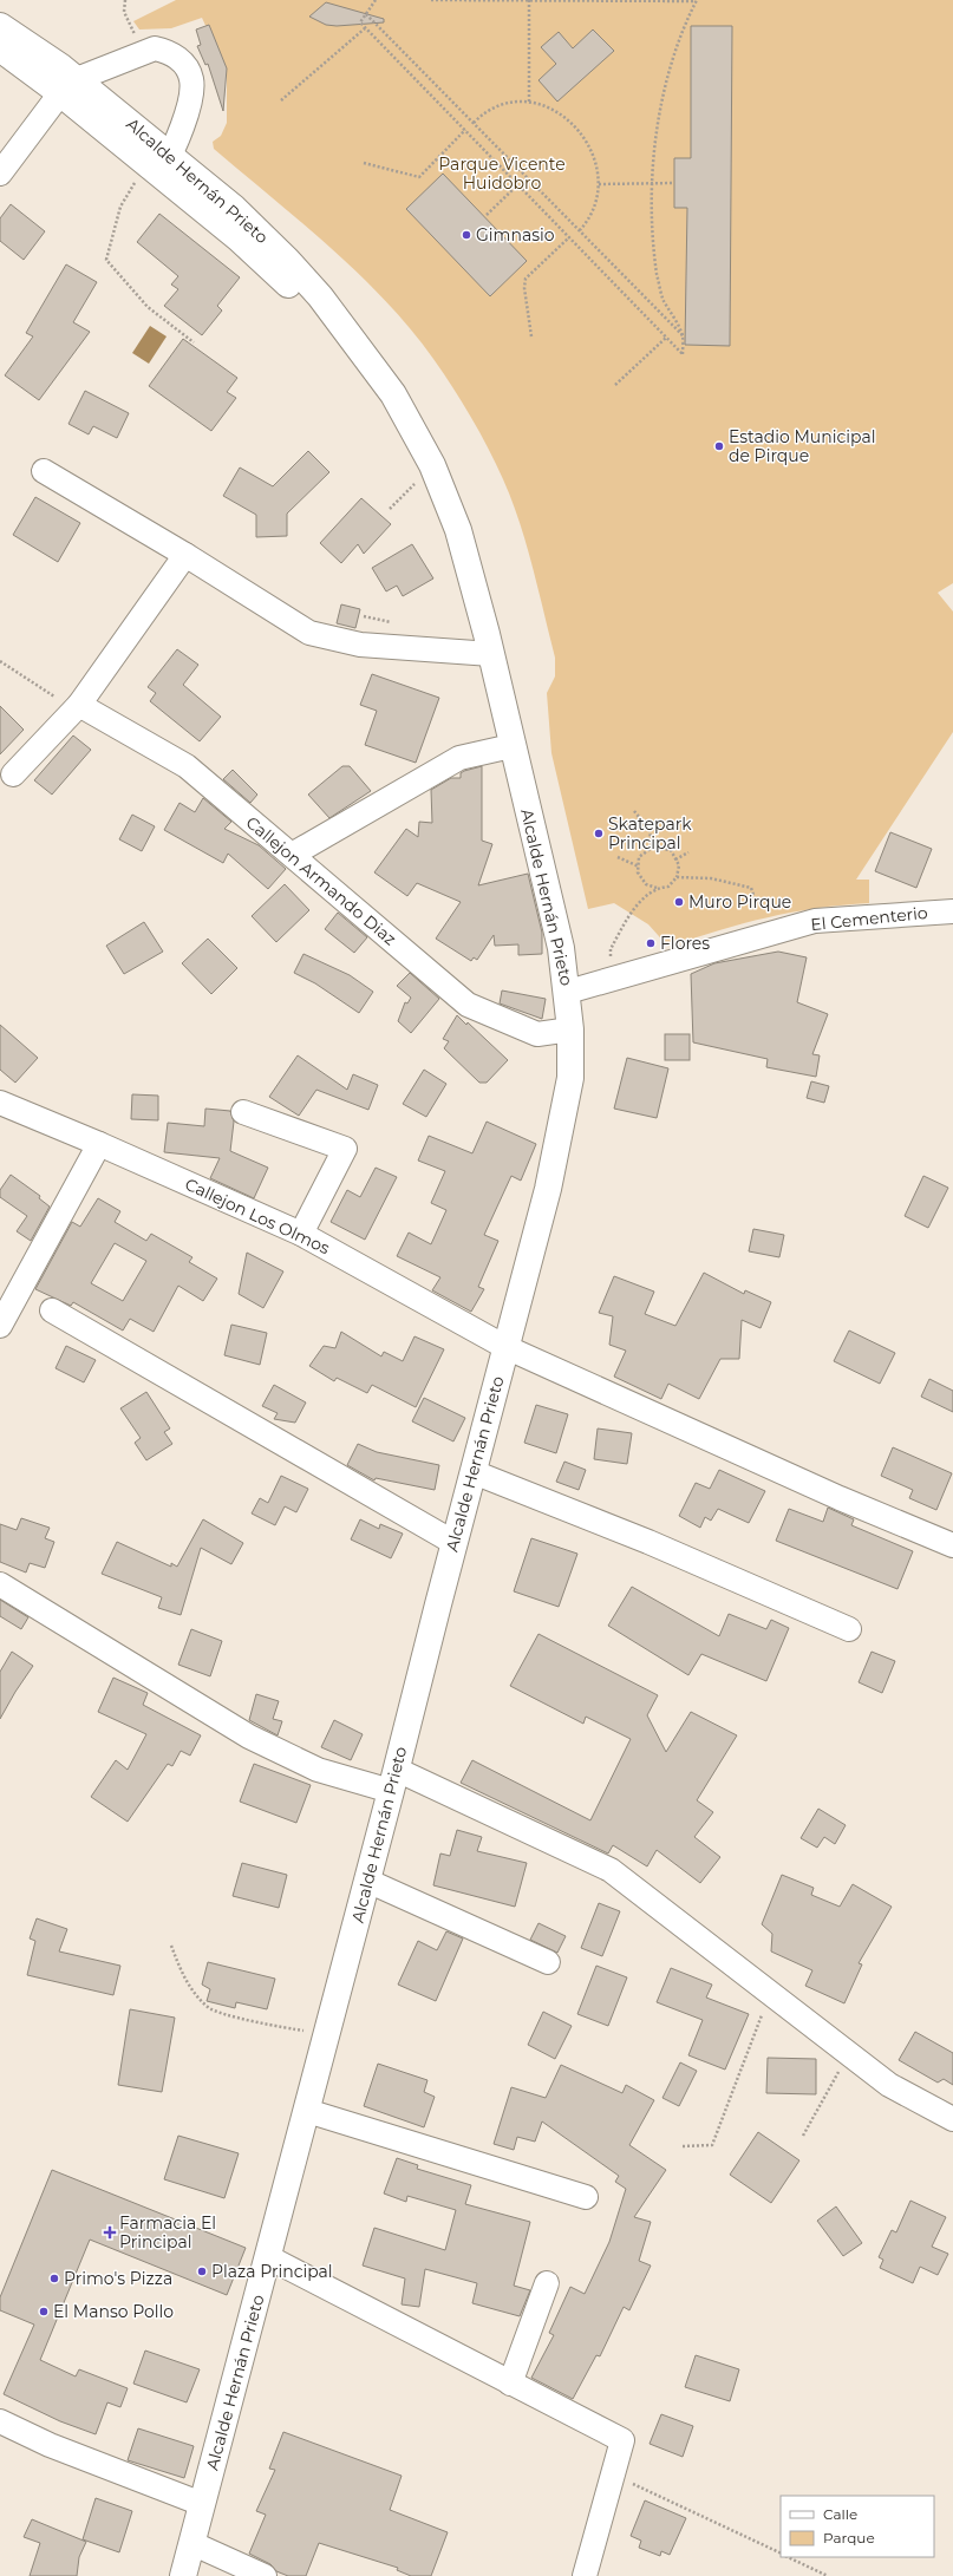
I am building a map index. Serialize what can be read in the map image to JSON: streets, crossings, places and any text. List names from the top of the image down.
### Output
{
  "streets": {
    "main road": ["Alcalde Hernán Prieto"],
    "street": ["Callejon Armando Diaz", "El Cementerio", "Callejon Los Olmos"]
  },
  "crossings": [
    ["Alcalde Hernán Prieto", "Callejon Armando Diaz"],
    ["Alcalde Hernán Prieto", "El Cementerio"],
    ["Alcalde Hernán Prieto", "Callejon Los Olmos"]
  ],
  "parks": ["Parque Vicente Huidobro"],
  "places": {
    "other": [
      "Gimnasio",
      "Estadio Municipal de Pirque",
      "Skatepark Principal",
      "Muro Pirque",
      "Flores",
      "Plaza Principal",
      "Primo's Pizza",
      "El Manso Pollo"
    ],
    "health": ["Farmacia El Principal"]
  },
  "legend": ["Calle", "Parque"]
}
